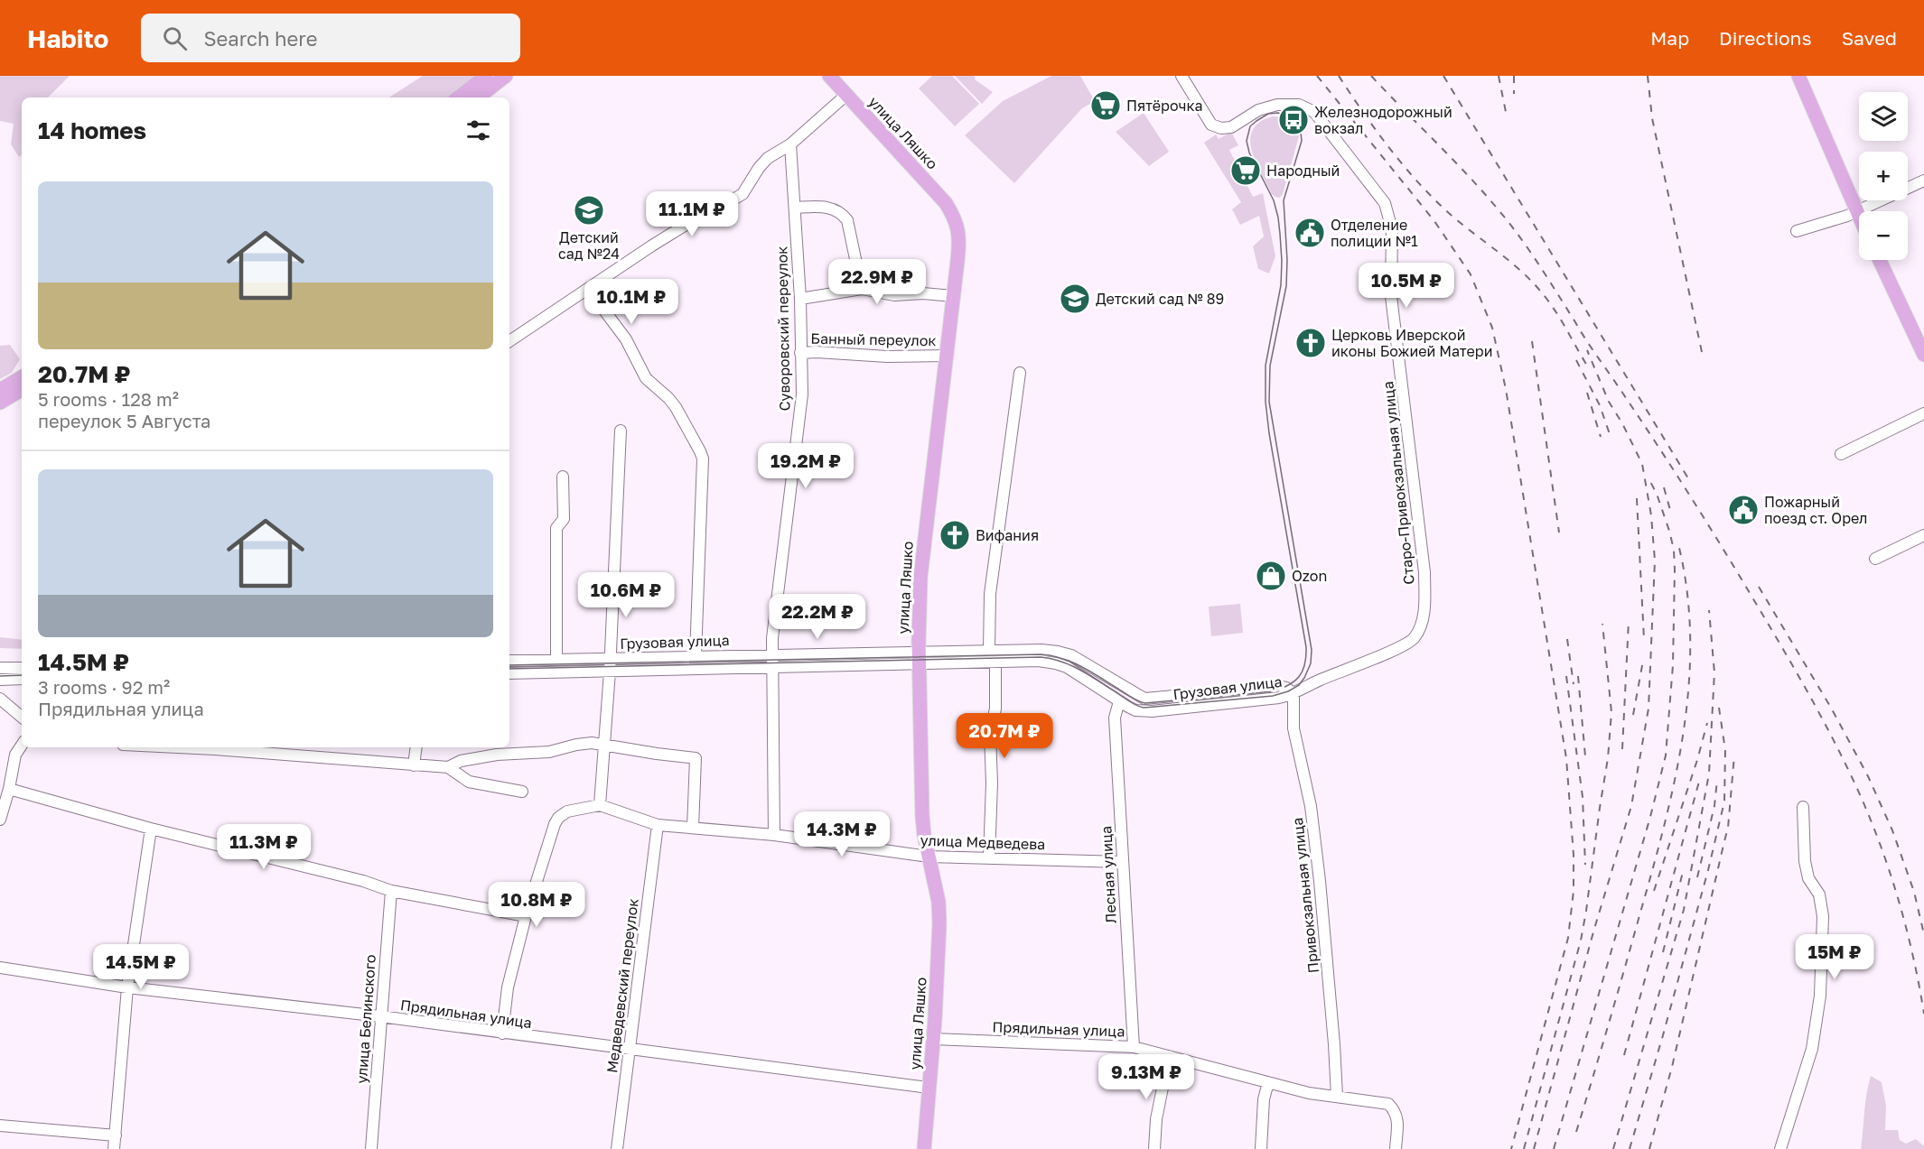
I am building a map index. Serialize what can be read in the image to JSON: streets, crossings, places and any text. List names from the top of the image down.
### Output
{
  "streets": {
    "main road": ["улица Ляшко"],
    "street": [
      "Суворовский переулок",
      "Банный переулок",
      "Старо-Привокзальная улица",
      "Грузовая улица",
      "улица Медведева",
      "Лесная улица",
      "Привокзальная улица",
      "Медведевский переулок",
      "Прядильная улица",
      "улица Белинского"
    ]
  },
  "crossings": [
    ["улица Ляшко", "Банный переулок"],
    ["улица Ляшко", "Грузовая улица"],
    ["улица Ляшко", "улица Медведева"],
    ["улица Ляшко", "Прядильная улица"],
    ["Суворовский переулок", "Банный переулок"],
    ["Суворовский переулок", "Грузовая улица"],
    ["Суворовский переулок", "улица Медведева"],
    ["Старо-Привокзальная улица", "Грузовая улица"],
    ["Старо-Привокзальная улица", "Привокзальная улица"],
    ["Грузовая улица", "Лесная улица"],
    ["Грузовая улица", "Привокзальная улица"],
    ["улица Медведева", "Лесная улица"],
    ["улица Медведева", "Медведевский переулок"],
    ["Лесная улица", "Прядильная улица"],
    ["Привокзальная улица", "Прядильная улица"],
    ["Медведевский переулок", "Прядильная улица"],
    ["Прядильная улица", "улица Белинского"]
  ],
  "places": {
    "supermarket": ["Пятёрочка", "Народный"],
    "bus stop": ["Железнодорожный вокзал"],
    "school or university": ["Детский сад №24", "Детский сад № 89"],
    "public building": ["Отделение полиции №1", "Пожарный поезд ст. Орел"],
    "church": ["Церковь Иверской иконы Божией Матери", "Вифания"],
    "shop": ["Ozon"]
  },
  "page": {
    "header": "Habito",
    "search": "Search here",
    "nav": ["Map", "Directions", "Saved"],
    "map_buttons": ["+", "−"],
    "heading": "14 homes",
    "list": [
      {
        "name": "20.7M ₽",
        "note": "5 rooms · 128 m² · переулок 5 Августа"
      },
      {
        "name": "14.5M ₽",
        "note": "3 rooms · 92 m² · Прядильная улица"
      }
    ],
    "price": [
      "11.1M ₽",
      "22.9M ₽",
      "10.5M ₽",
      "10.1M ₽",
      "19.2M ₽",
      "10.6M ₽",
      "22.2M ₽",
      "20.7M ₽",
      "14.3M ₽",
      "11.3M ₽",
      "10.8M ₽",
      "15M ₽",
      "14.5M ₽",
      "9.13M ₽"
    ]
  }
}
